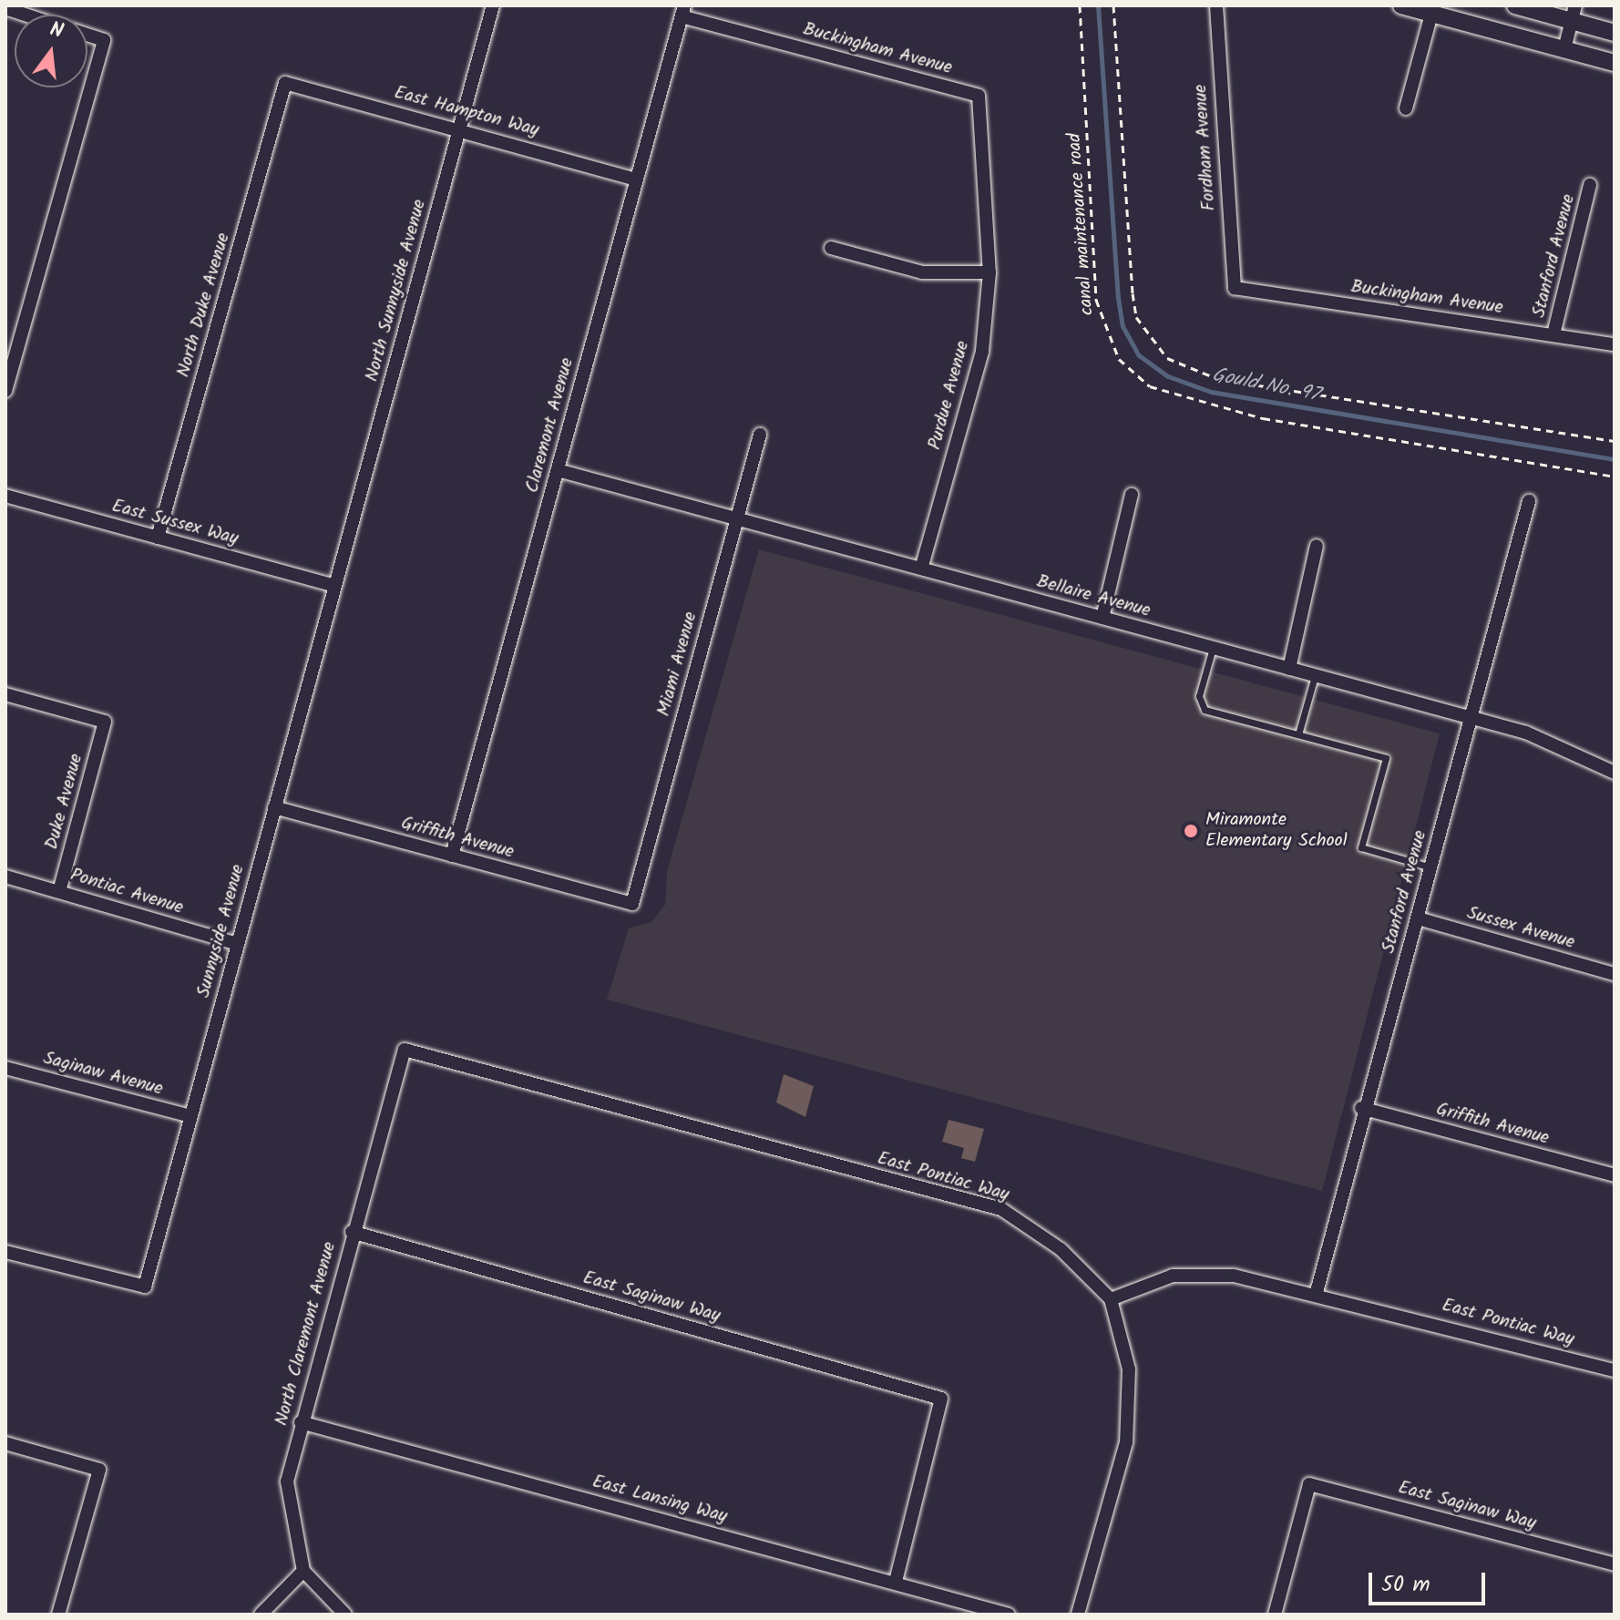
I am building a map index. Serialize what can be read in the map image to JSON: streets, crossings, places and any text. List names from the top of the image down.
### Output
{
  "streets": {
    "street": [
      "Buckingham Avenue",
      "East Hampton Way",
      "Fordham Avenue",
      "Stanford Avenue",
      "North Sunnyside Avenue",
      "North Duke Avenue",
      "Purdue Avenue",
      "Claremont Avenue",
      "East Sussex Way",
      "Bellaire Avenue",
      "Miami Avenue",
      "Duke Avenue",
      "Griffith Avenue",
      "Pontiac Avenue",
      "Sussex Avenue",
      "Sunnyside Avenue",
      "Saginaw Avenue",
      "East Pontiac Way",
      "East Saginaw Way",
      "North Claremont Avenue",
      "East Lansing Way"
    ],
    "path": ["canal maintenance road"]
  },
  "crossings": [
    ["Buckingham Avenue", "Fordham Avenue"],
    ["Buckingham Avenue", "Stanford Avenue"],
    ["Buckingham Avenue", "Purdue Avenue"],
    ["Buckingham Avenue", "Claremont Avenue"],
    ["East Hampton Way", "North Sunnyside Avenue"],
    ["East Hampton Way", "North Duke Avenue"],
    ["East Hampton Way", "Claremont Avenue"],
    ["Stanford Avenue", "Bellaire Avenue"],
    ["Stanford Avenue", "Griffith Avenue"],
    ["Stanford Avenue", "Sussex Avenue"],
    ["Stanford Avenue", "East Pontiac Way"],
    ["North Sunnyside Avenue", "East Sussex Way"],
    ["North Sunnyside Avenue", "Sunnyside Avenue"],
    ["North Duke Avenue", "East Sussex Way"],
    ["Purdue Avenue", "Bellaire Avenue"],
    ["Claremont Avenue", "Bellaire Avenue"],
    ["Claremont Avenue", "Griffith Avenue"],
    ["East Sussex Way", "Sunnyside Avenue"],
    ["Bellaire Avenue", "Miami Avenue"],
    ["Miami Avenue", "Griffith Avenue"],
    ["Duke Avenue", "Pontiac Avenue"],
    ["Griffith Avenue", "Sunnyside Avenue"],
    ["Pontiac Avenue", "Sunnyside Avenue"],
    ["Sunnyside Avenue", "Saginaw Avenue"],
    ["East Pontiac Way", "North Claremont Avenue"],
    ["East Saginaw Way", "North Claremont Avenue"],
    ["East Saginaw Way", "East Lansing Way"],
    ["North Claremont Avenue", "East Lansing Way"]
  ],
  "water": ["Gould No. 97"],
  "places": ["Miramonte Elementary School"],
  "scale_bar": "50 m",
  "north": "top"
}
